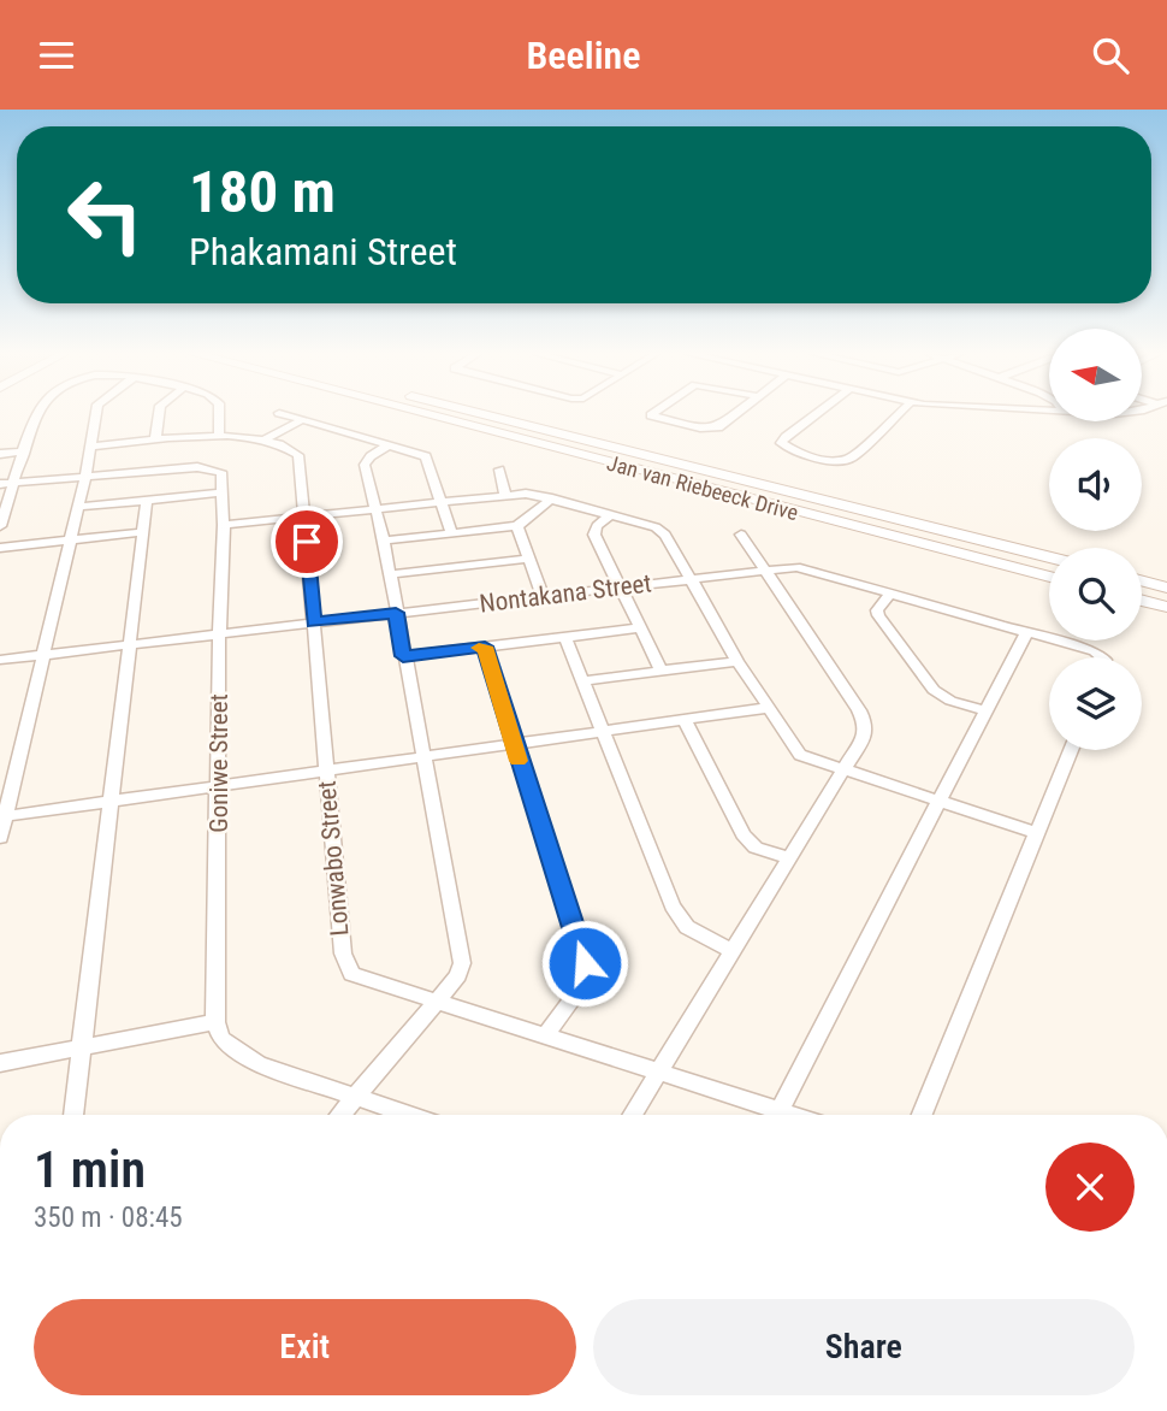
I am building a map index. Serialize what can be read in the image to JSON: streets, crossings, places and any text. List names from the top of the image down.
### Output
{
  "streets": {
    "main road": ["Jan van Riebeeck Drive"],
    "street": ["Nontakana Street", "Goniwe Street", "Lonwabo Street"]
  },
  "crossings": [
    ["Nontakana Street", "Goniwe Street"],
    ["Nontakana Street", "Lonwabo Street"]
  ],
  "north": "left",
  "page": {
    "header": "Beeline",
    "turn": ["180 m", "Phakamani Street"],
    "heading": ["1 min", "350 m · 08:45"],
    "buttons": ["Exit", "Share"]
  }
}
